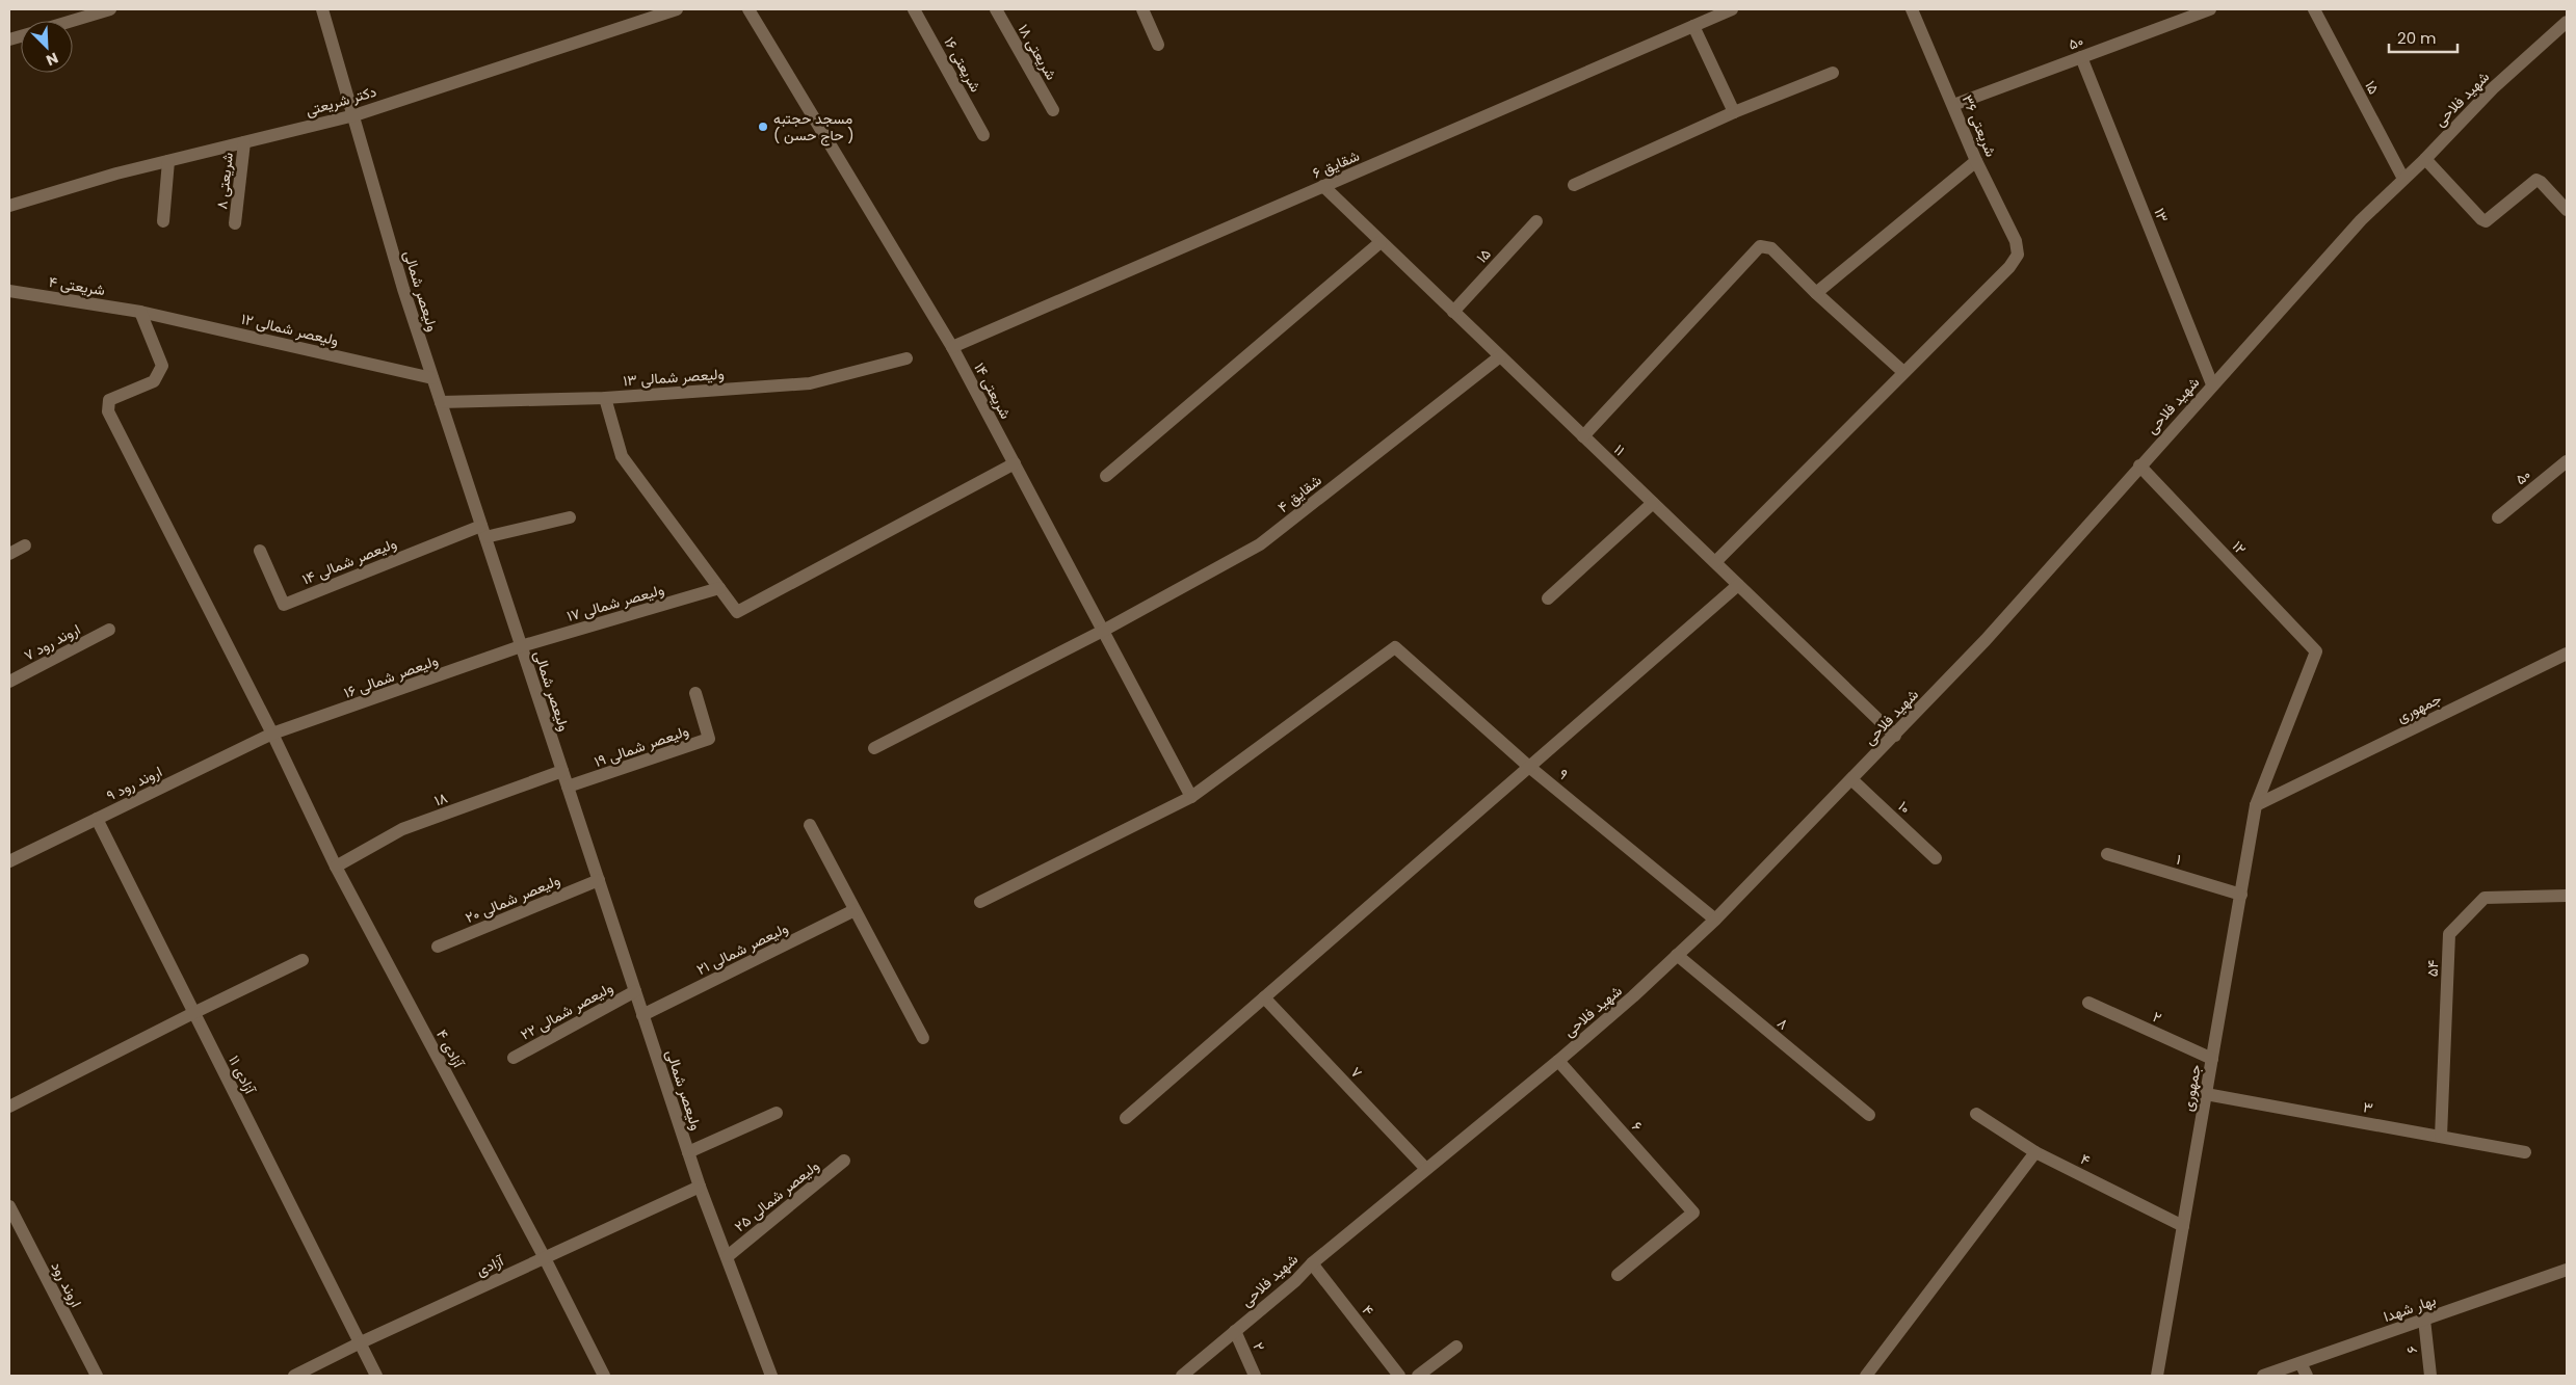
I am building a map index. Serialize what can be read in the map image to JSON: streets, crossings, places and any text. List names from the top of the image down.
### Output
{
  "streets": {
    "street": [
      "۵۰",
      "شریعتی ۱۸",
      "شریعتی ۱۶",
      "۱۵",
      "شهید فلاحی",
      "دکتر شریعتی",
      "شریعتی ۳۶",
      "شقایق ۶",
      "شریعتی ۸",
      "۱۳",
      "شریعتی ۴",
      "ولیعصر شمالی",
      "ولیعصر شمالی ۱۲",
      "ولیعصر شمالی ۱۳",
      "شریعتی ۱۴",
      "۱۱",
      "شقایق ۴",
      "۱۲",
      "ولیعصر شمالی ۱۴",
      "ولیعصر شمالی ۱۷",
      "اروند رود ۷",
      "ولیعصر شمالی ۱۶",
      "جمهوری",
      "ولیعصر شمالی ۱۹",
      "۹",
      "اروند رود ۹",
      "۱۸",
      "۱۰",
      "۱",
      "ولیعصر شمالی ۲۰",
      "ولیعصر شمالی ۲۱",
      "۵۴",
      "ولیعصر شمالی ۲۲",
      "۲",
      "۸",
      "آزادی ۴",
      "۷",
      "آزادی ۱۱",
      "۳",
      "۶",
      "۴",
      "ولیعصر شمالی ۲۵",
      "آزادی",
      "اروند رود",
      "بهار شهدا"
    ]
  },
  "crossings": [
    ["۵۰", "شریعتی ۳۶"],
    ["۵۰", "۱۳"],
    ["۱۵", "شهید فلاحی"],
    ["۱۵", "۱۱"],
    ["شهید فلاحی", "۱۳"],
    ["شهید فلاحی", "۱۱"],
    ["شهید فلاحی", "۱۲"],
    ["شهید فلاحی", "۹"],
    ["شهید فلاحی", "۱۰"],
    ["شهید فلاحی", "۲"],
    ["شهید فلاحی", "۸"],
    ["شهید فلاحی", "۷"],
    ["شهید فلاحی", "۶"],
    ["شهید فلاحی", "۴"],
    ["دکتر شریعتی", "شریعتی ۸"],
    ["دکتر شریعتی", "ولیعصر شمالی"],
    ["شقایق ۶", "شریعتی ۱۴"],
    ["شقایق ۶", "۱۱"],
    ["شریعتی ۴", "ولیعصر شمالی ۱۲"],
    ["شریعتی ۴", "آزادی ۴"],
    ["ولیعصر شمالی", "ولیعصر شمالی ۱۲"],
    ["ولیعصر شمالی", "ولیعصر شمالی ۱۳"],
    ["ولیعصر شمالی", "ولیعصر شمالی ۱۴"],
    ["ولیعصر شمالی", "ولیعصر شمالی ۱۷"],
    ["ولیعصر شمالی", "ولیعصر شمالی ۱۶"],
    ["ولیعصر شمالی", "ولیعصر شمالی ۱۹"],
    ["ولیعصر شمالی", "۱۸"],
    ["ولیعصر شمالی", "ولیعصر شمالی ۲۰"],
    ["ولیعصر شمالی", "ولیعصر شمالی ۲۱"],
    ["ولیعصر شمالی", "ولیعصر شمالی ۲۲"],
    ["ولیعصر شمالی", "ولیعصر شمالی ۲۵"],
    ["ولیعصر شمالی", "آزادی"],
    ["ولیعصر شمالی ۱۲", "آزادی ۴"],
    ["شریعتی ۱۴", "شقایق ۴"],
    ["شریعتی ۱۴", "۹"],
    ["۱۱", "شقایق ۴"],
    ["۱۲", "جمهوری"],
    ["ولیعصر شمالی ۱۷", "ولیعصر شمالی ۱۶"],
    ["ولیعصر شمالی ۱۶", "اروند رود ۹"],
    ["ولیعصر شمالی ۱۶", "آزادی ۴"],
    ["جمهوری", "۱"],
    ["جمهوری", "۲"],
    ["جمهوری", "۳"],
    ["جمهوری", "۴"],
    ["اروند رود ۹", "آزادی ۴"],
    ["اروند رود ۹", "آزادی ۱۱"],
    ["۱۸", "آزادی ۴"],
    ["۵۴", "۳"],
    ["آزادی ۴", "آزادی"],
    ["آزادی ۱۱", "آزادی"],
    ["۶", "بهار شهدا"]
  ],
  "places": ["مسجد حجتیه ( حاج حسن )"],
  "scale_bar": "20 m",
  "north": "bottom right"
}
